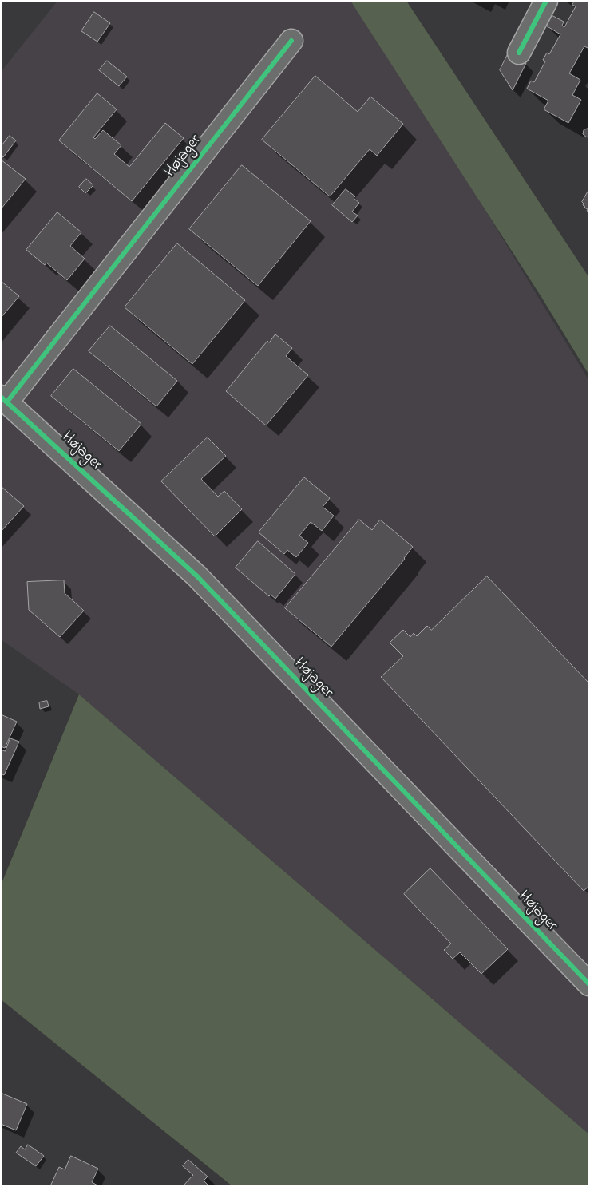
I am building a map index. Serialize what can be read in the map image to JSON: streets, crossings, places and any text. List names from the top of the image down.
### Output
{
  "streets": {
    "street": ["Højager"]
  }
}
